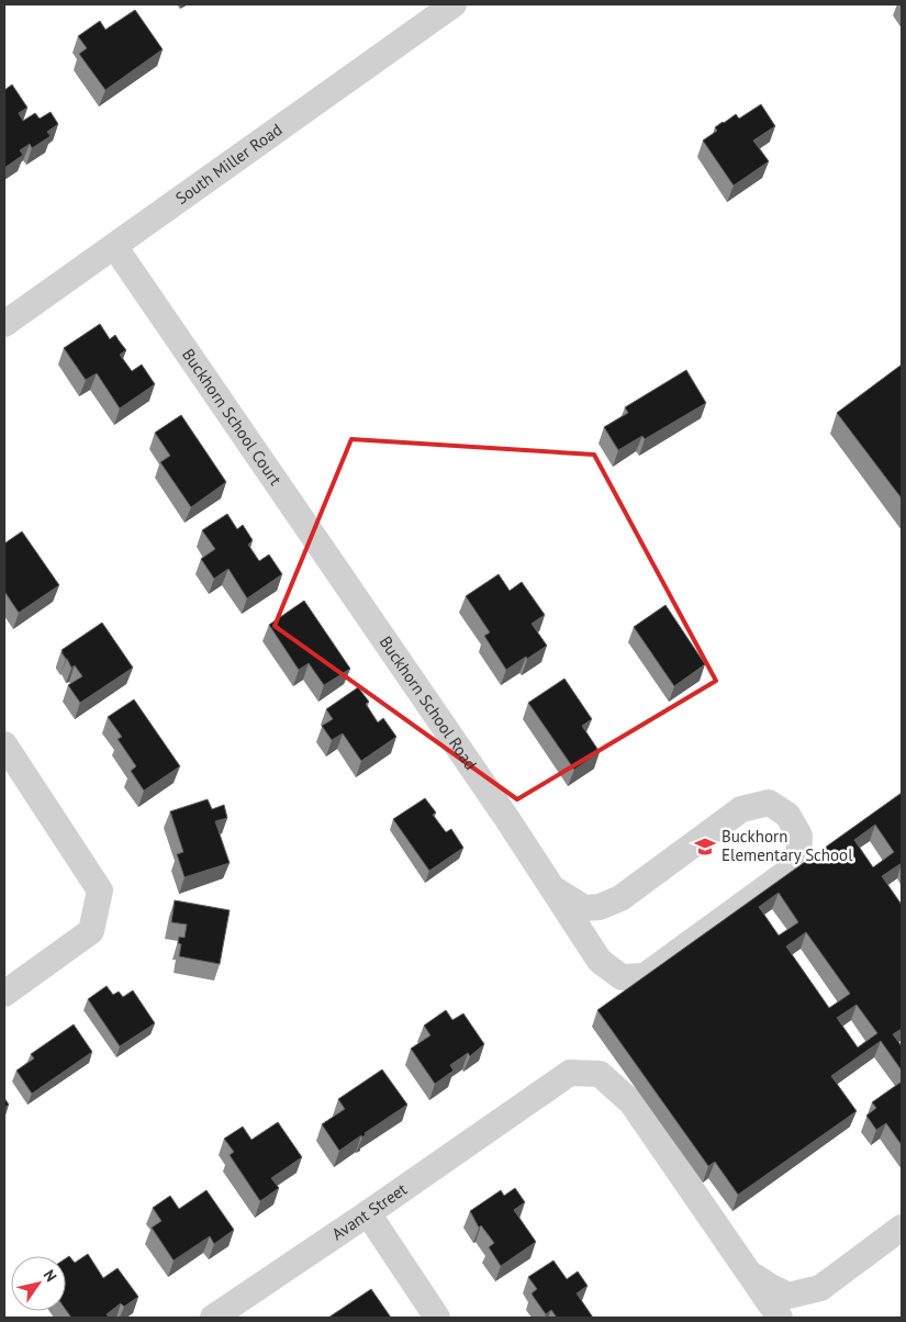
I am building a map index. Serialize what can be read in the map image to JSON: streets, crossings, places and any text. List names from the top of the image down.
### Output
{
  "streets": {
    "street": [
      "South Miller Road",
      "Buckhorn School Court",
      "Buckhorn School Road",
      "Avant Street"
    ]
  },
  "crossings": [
    ["South Miller Road", "Buckhorn School Court"],
    ["Buckhorn School Court", "Buckhorn School Road"]
  ],
  "places": {
    "school or university": ["Buckhorn Elementary School"]
  },
  "north": "top right"
}
